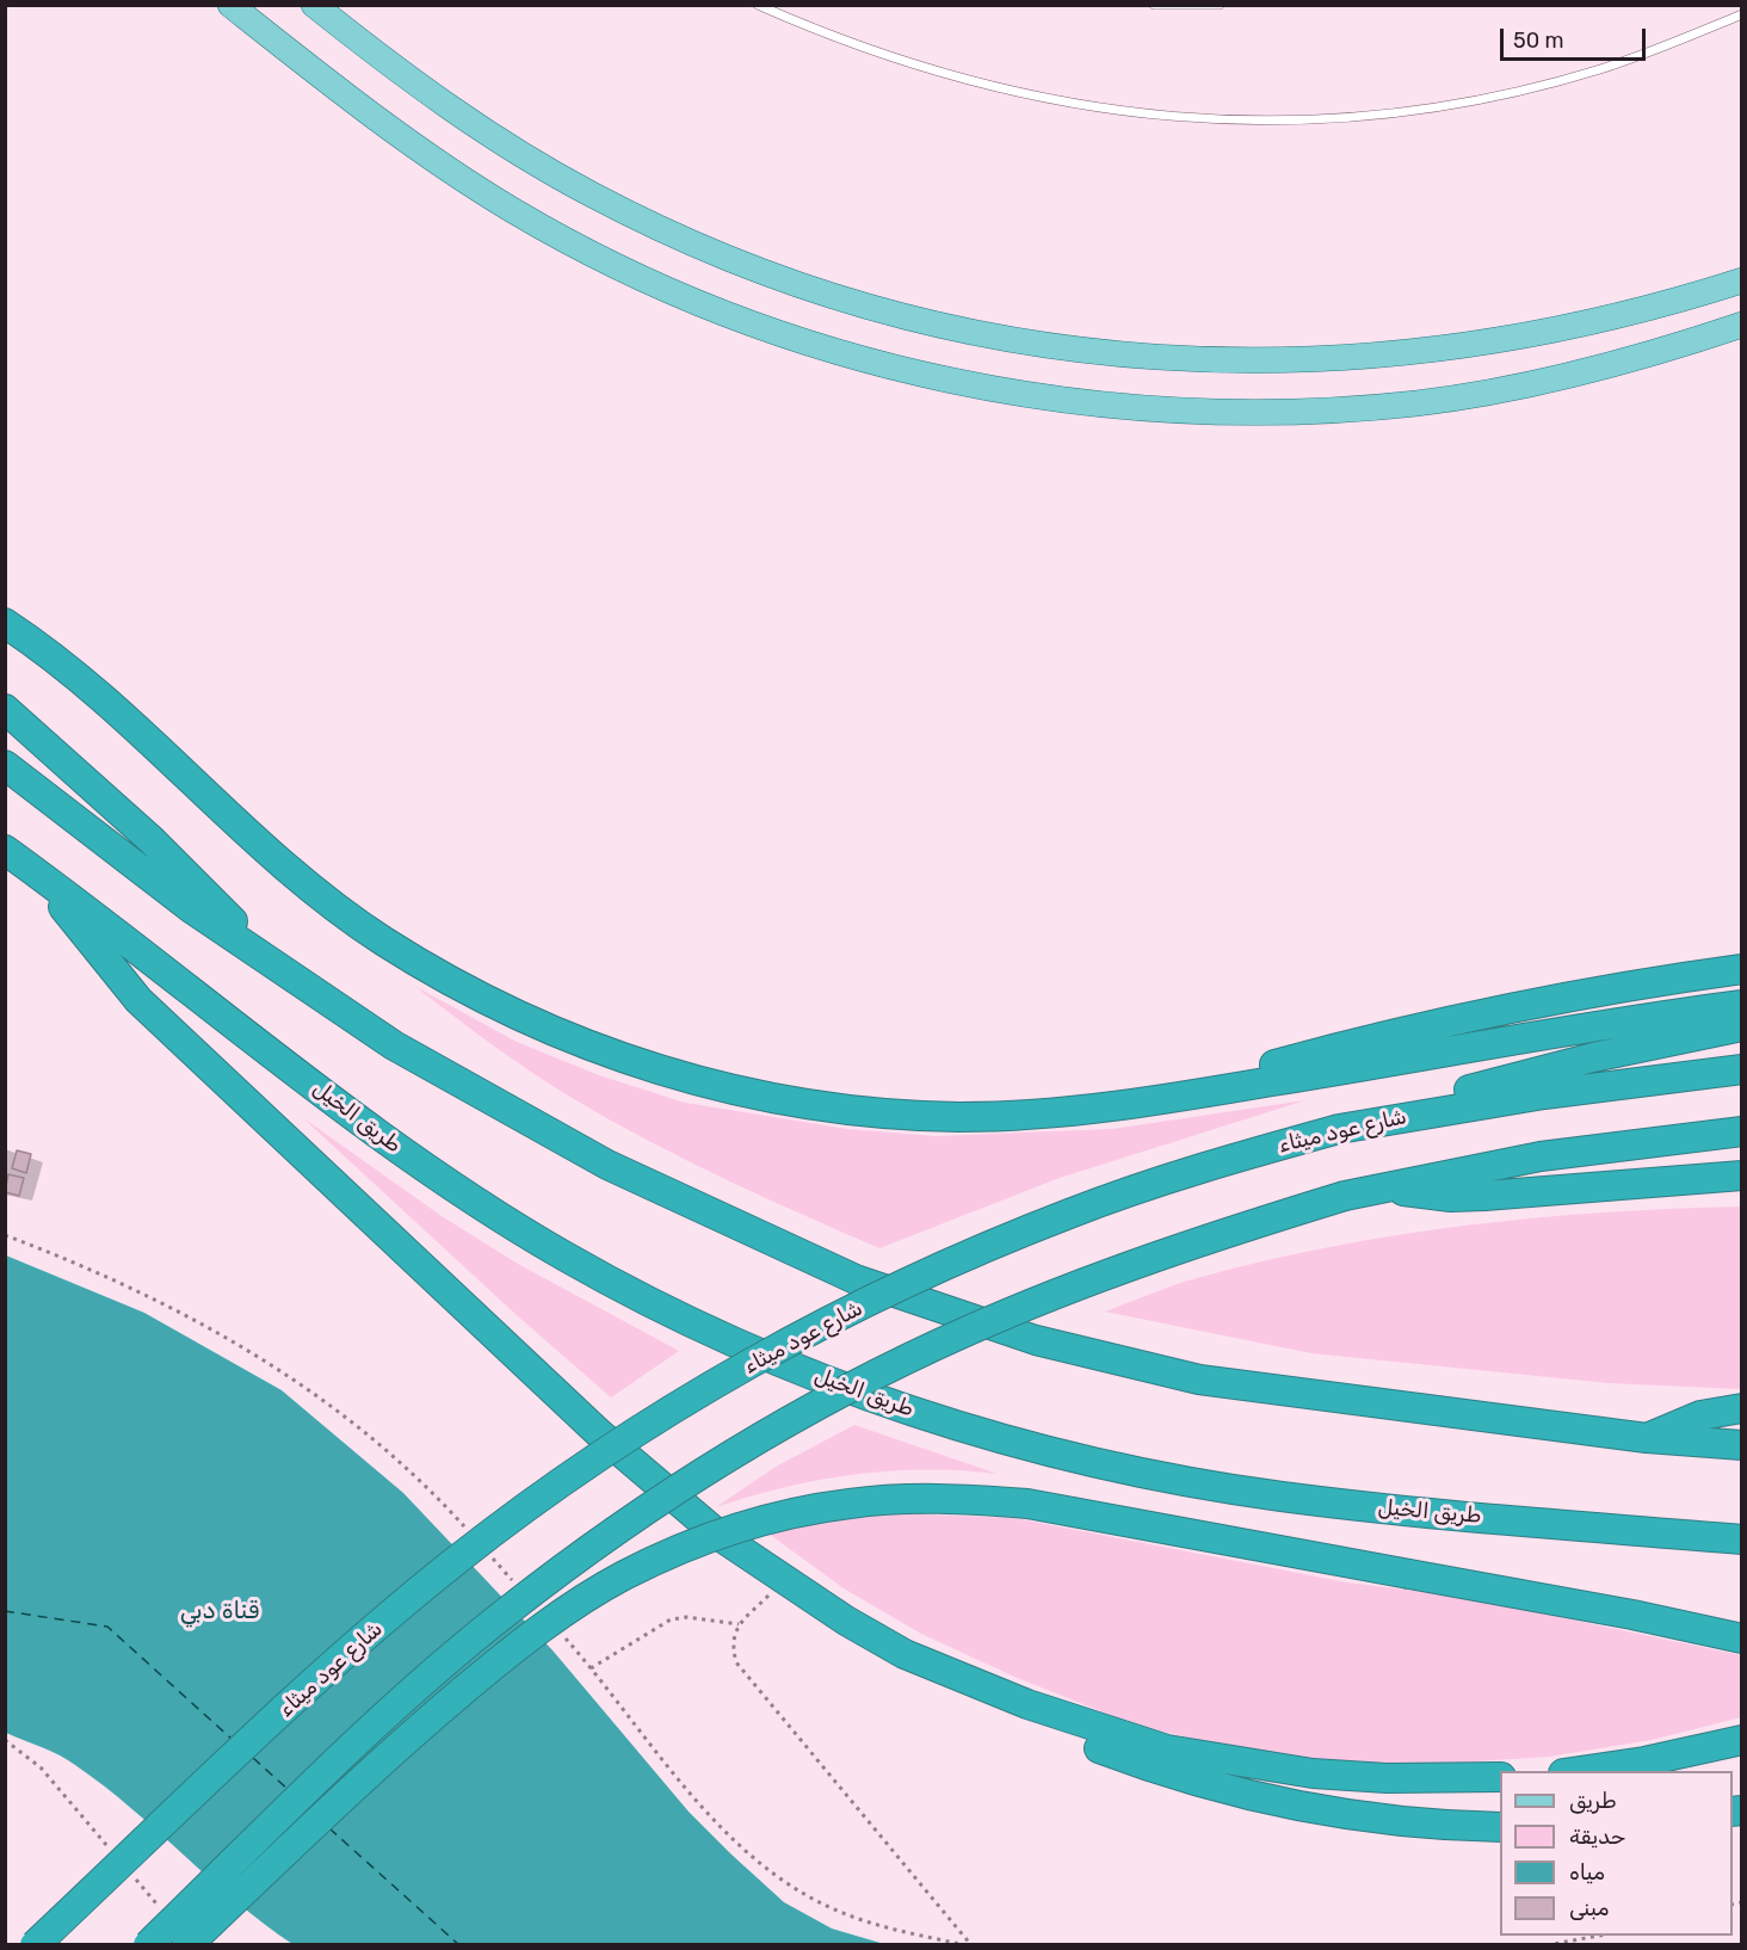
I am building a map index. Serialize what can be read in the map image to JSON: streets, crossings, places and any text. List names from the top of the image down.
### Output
{
  "streets": {
    "highway": ["طريق الخيل", "شارع عود ميثاء"]
  },
  "water": ["قناة دبي"],
  "legend": [
    "طريق",
    "حديقة",
    "مياه",
    "مبنى"
  ],
  "scale_bar": "50 m"
}
